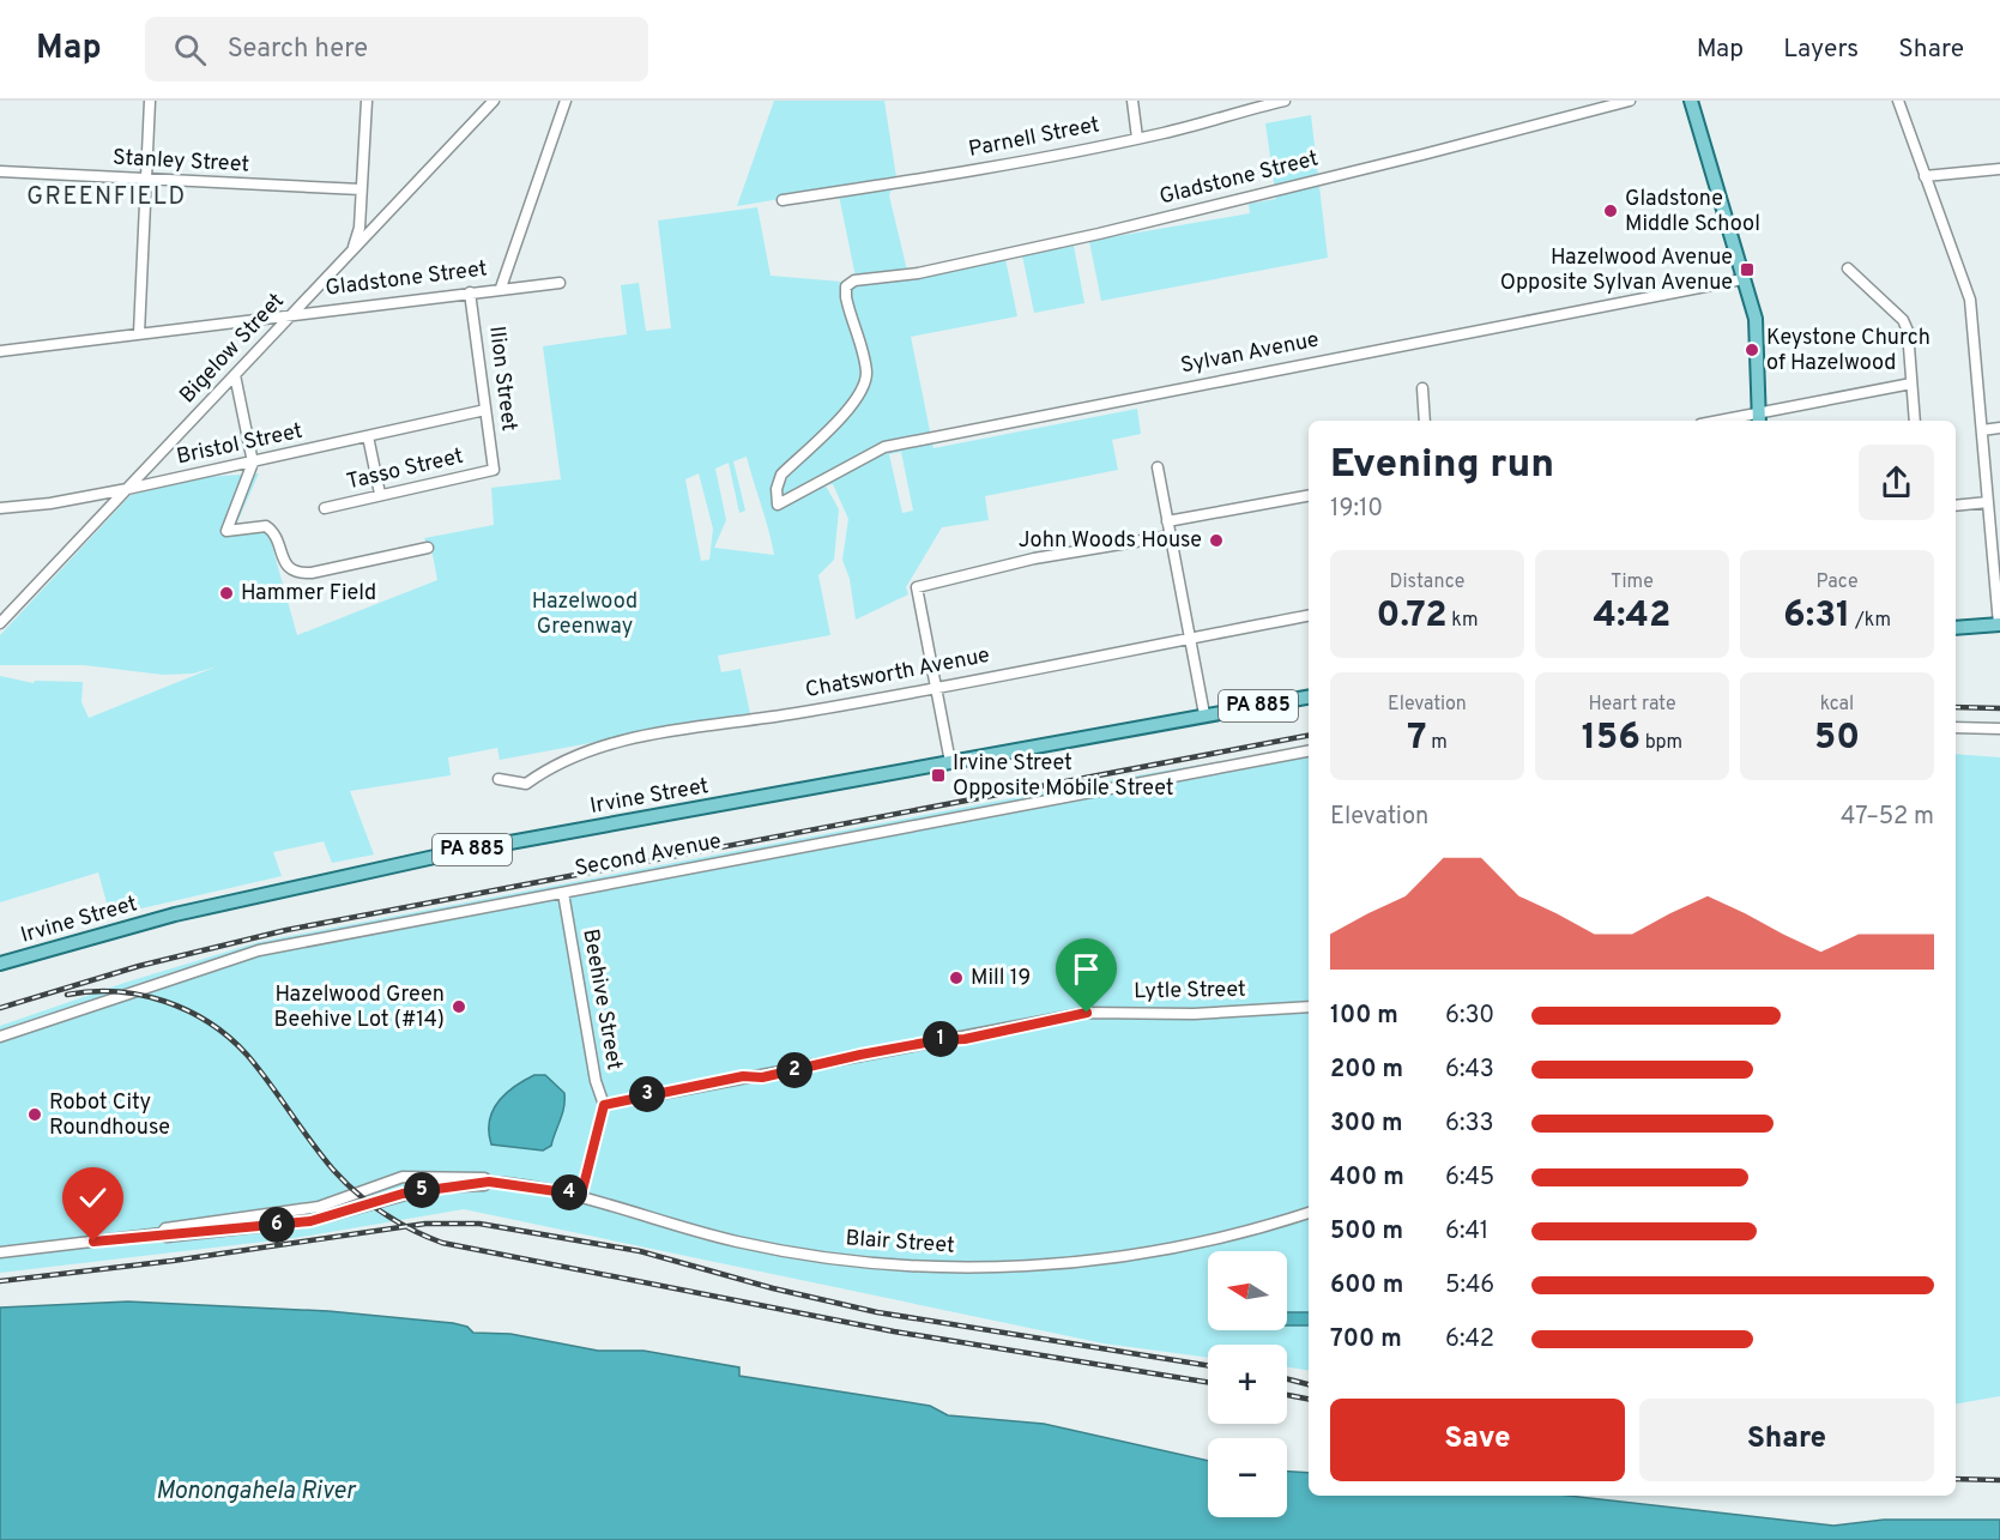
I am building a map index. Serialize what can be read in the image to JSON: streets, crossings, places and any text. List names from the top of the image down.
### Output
{
  "streets": {
    "main road": ["PA 885", "Irvine Street"],
    "street": [
      "Parnell Street",
      "Stanley Street",
      "Gladstone Street",
      "Bigelow Street",
      "Sylvan Avenue",
      "Ilion Street",
      "Bristol Street",
      "Tasso Street",
      "Chatsworth Avenue",
      "Second Avenue",
      "Lytle Street",
      "Beehive Street",
      "Blair Street"
    ]
  },
  "crossings": [
    ["Gladstone Street", "Bigelow Street"],
    ["Gladstone Street", "Sylvan Avenue"],
    ["Gladstone Street", "Ilion Street"],
    ["Bigelow Street", "Bristol Street"],
    ["Ilion Street", "Bristol Street"],
    ["Ilion Street", "Tasso Street"],
    ["Second Avenue", "Beehive Street"],
    ["Lytle Street", "Beehive Street"]
  ],
  "districts": ["GREENFIELD"],
  "water": ["Monongahela River"],
  "parks": ["Hazelwood Greenway"],
  "places": {
    "other": [
      "Gladstone Middle School",
      "Keystone Church of Hazelwood",
      "John Woods House",
      "Hammer Field",
      "Mill 19",
      "Hazelwood Green Beehive Lot (#14)",
      "Robot City Roundhouse"
    ],
    "transit": ["Hazelwood Avenue Opposite Sylvan Avenue", "Irvine Street Opposite Mobile Street"]
  },
  "north": "left",
  "page": {
    "header": "Map",
    "search": "Search here",
    "nav": ["Map", "Layers", "Share"],
    "heading": ["Evening run", "19:10"],
    "stats": [
      ["Distance", "0.72 km"],
      ["Time", "4:42"],
      ["Pace", "6:31 /km"],
      ["Elevation", "7 m"],
      ["Heart rate", "156 bpm"],
      ["kcal", "50"]
    ],
    "chart": ["Elevation", "47–52 m"],
    "list": [
      {
        "name": "100 m",
        "note": "6:30"
      },
      {
        "name": "200 m",
        "note": "6:43"
      },
      {
        "name": "300 m",
        "note": "6:33"
      },
      {
        "name": "400 m",
        "note": "6:45"
      },
      {
        "name": "500 m",
        "note": "6:41"
      },
      {
        "name": "600 m",
        "note": "5:46"
      },
      {
        "name": "700 m",
        "note": "6:42"
      }
    ],
    "pins": [
      "1",
      "2",
      "3",
      "5",
      "4",
      "6"
    ],
    "map_buttons": ["+", "−"],
    "buttons": ["Save", "Share"]
  }
}
